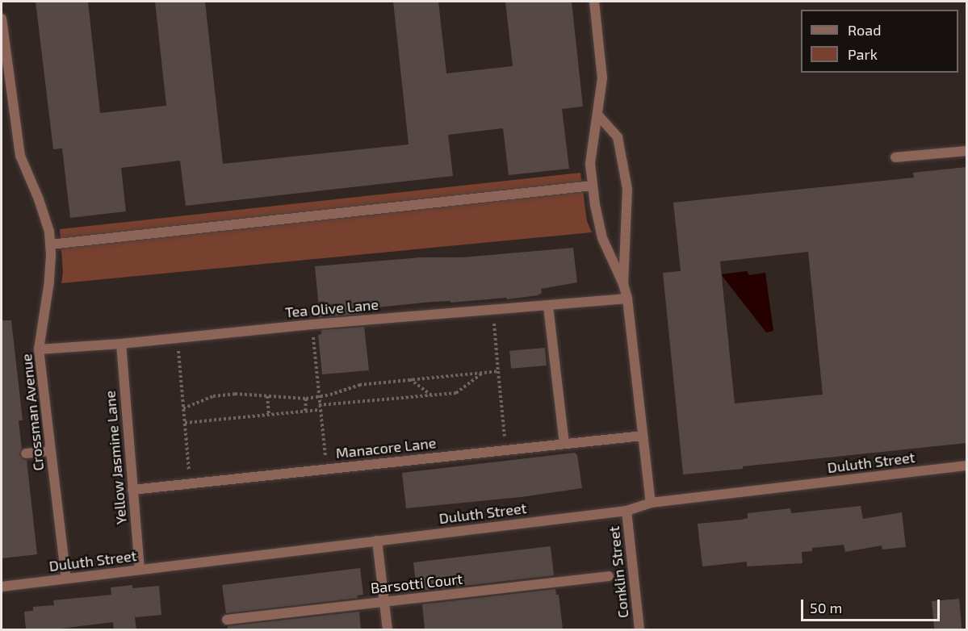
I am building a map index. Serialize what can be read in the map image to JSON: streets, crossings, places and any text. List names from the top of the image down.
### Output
{
  "streets": {
    "street": [
      "Tea Olive Lane",
      "Crossman Avenue",
      "Manacore Lane",
      "Yellow Jasmine Lane",
      "Duluth Street",
      "Conklin Street",
      "Barsotti Court"
    ]
  },
  "crossings": [
    ["Tea Olive Lane", "Crossman Avenue"],
    ["Tea Olive Lane", "Yellow Jasmine Lane"],
    ["Crossman Avenue", "Duluth Street"],
    ["Manacore Lane", "Yellow Jasmine Lane"],
    ["Yellow Jasmine Lane", "Duluth Street"],
    ["Duluth Street", "Conklin Street"]
  ],
  "legend": ["Road", "Park"],
  "scale_bar": "50 m"
}
